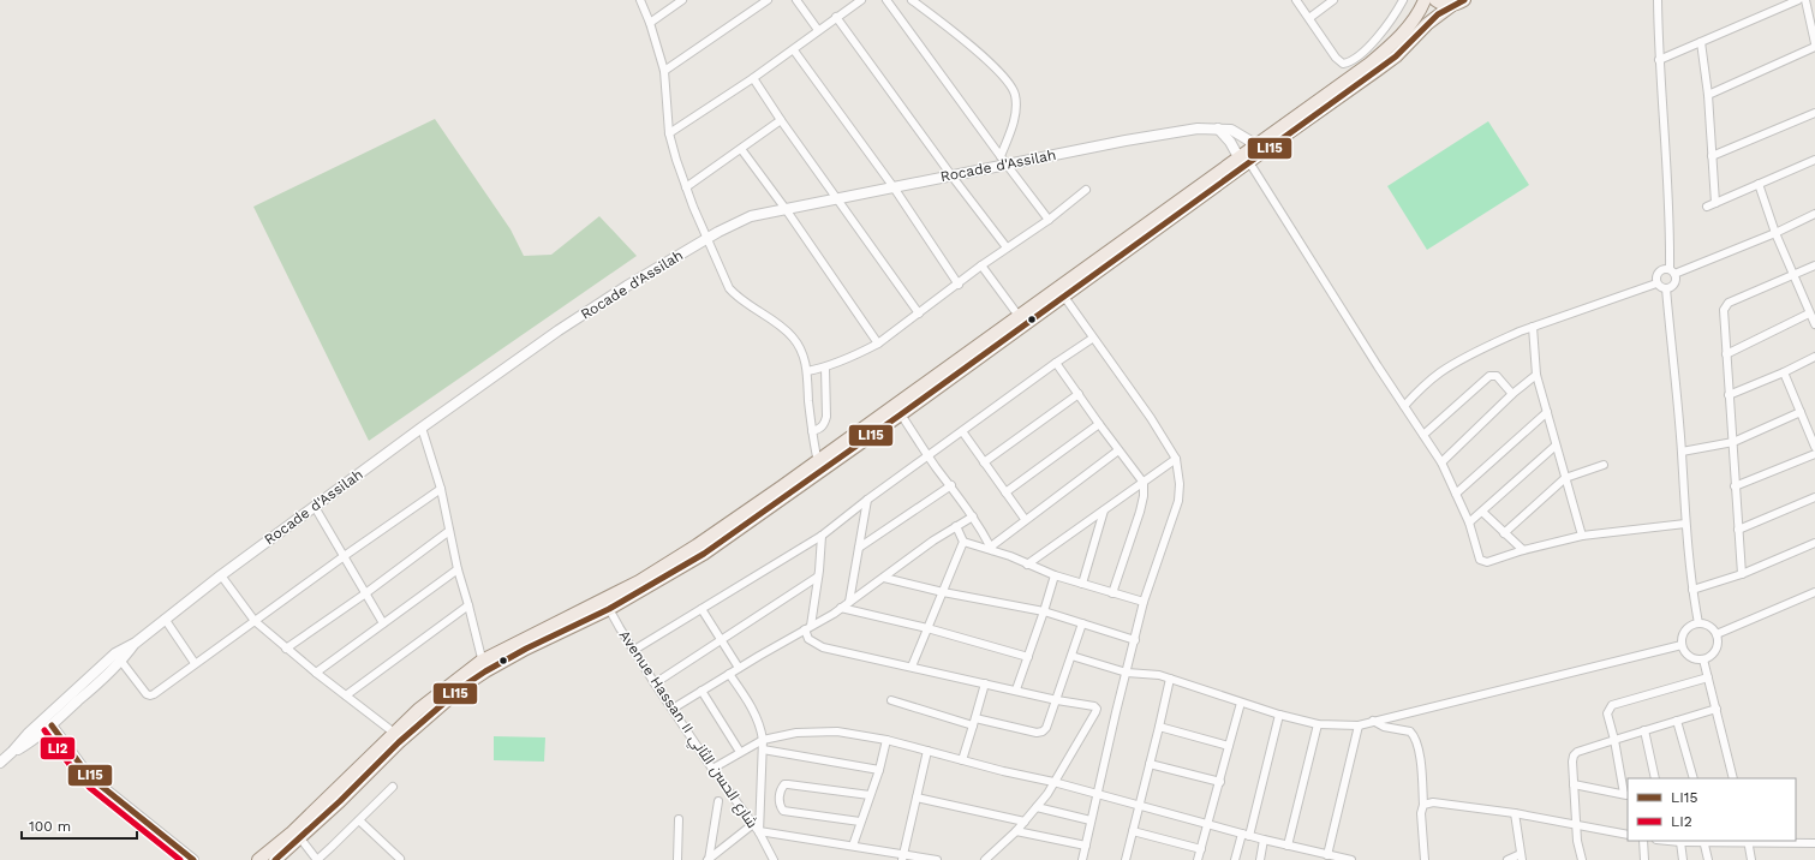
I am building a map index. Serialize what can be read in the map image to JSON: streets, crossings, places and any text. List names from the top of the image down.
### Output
{
  "streets": {
    "street": ["Rocade d'Assilah", "Avenue Hassan II شارع الحسن الثاني"]
  },
  "lines": ["transit line LI15", "transit line LI2"],
  "legend": ["LI15", "LI2"],
  "scale_bar": "100 m"
}
